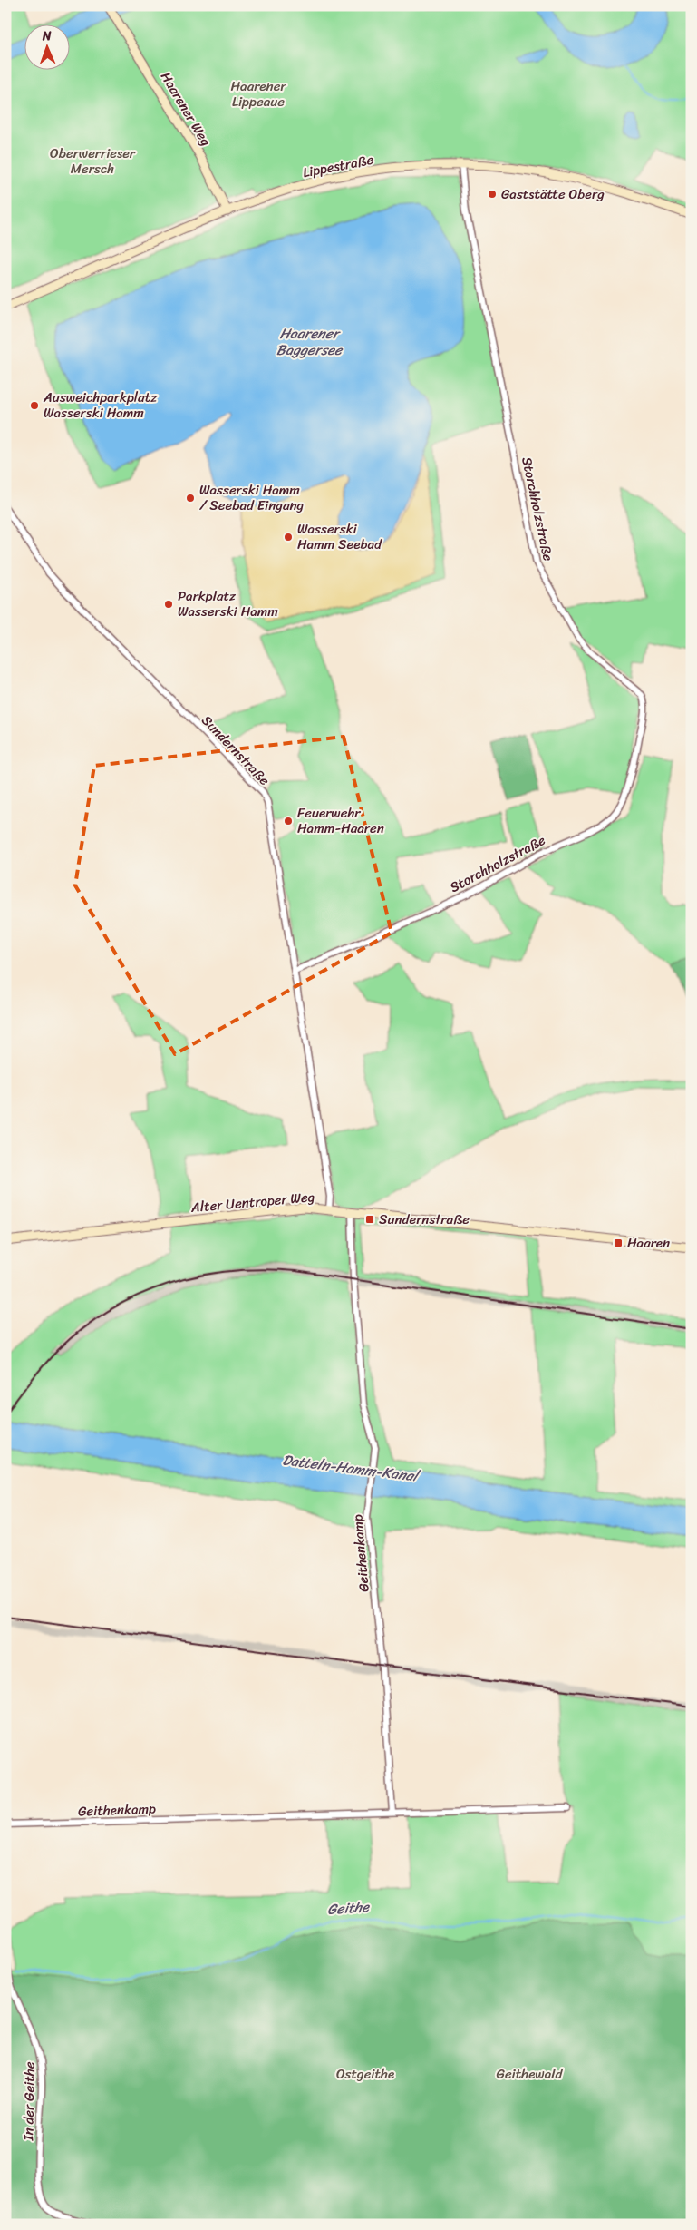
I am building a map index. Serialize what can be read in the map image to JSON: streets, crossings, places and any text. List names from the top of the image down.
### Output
{
  "streets": {
    "street": [
      "Haarener Weg",
      "Lippestraße",
      "Storchholzstraße",
      "Sundernstraße",
      "Alter Uentroper Weg",
      "Geithenkamp",
      "In der Geithe"
    ]
  },
  "crossings": [
    ["Haarener Weg", "Lippestraße"],
    ["Lippestraße", "Storchholzstraße"],
    ["Storchholzstraße", "Sundernstraße"],
    ["Sundernstraße", "Alter Uentroper Weg"],
    ["Alter Uentroper Weg", "Geithenkamp"]
  ],
  "water": ["Haarener Baggersee", "Datteln-Hamm-Kanal", "Geithe"],
  "parks": [
    "Haarener Lippeaue",
    "Oberwerrieser Mersch",
    "Ostgeithe",
    "Geithewald"
  ],
  "places": {
    "other": [
      "Gaststätte Oberg",
      "Ausweichparkplatz Wasserski Hamm",
      "Wasserski Hamm / Seebad Eingang",
      "Wasserski Hamm Seebad",
      "Parkplatz Wasserski Hamm",
      "Feuerwehr Hamm-Haaren"
    ],
    "transit": ["Sundernstraße", "Haaren"]
  },
  "north": "top"
}
